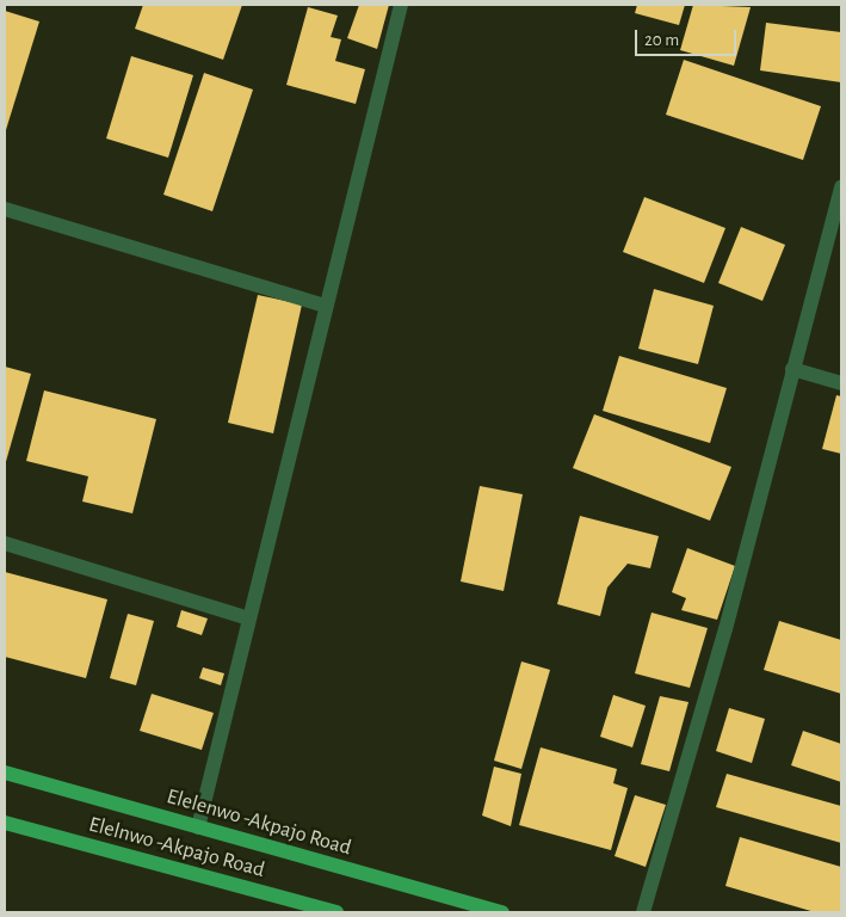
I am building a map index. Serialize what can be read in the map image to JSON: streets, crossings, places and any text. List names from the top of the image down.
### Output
{
  "streets": {
    "main road": ["Elelenwo -Akpajo Road", "Elelnwo -Akpajo Road"]
  },
  "scale_bar": "20 m"
}
